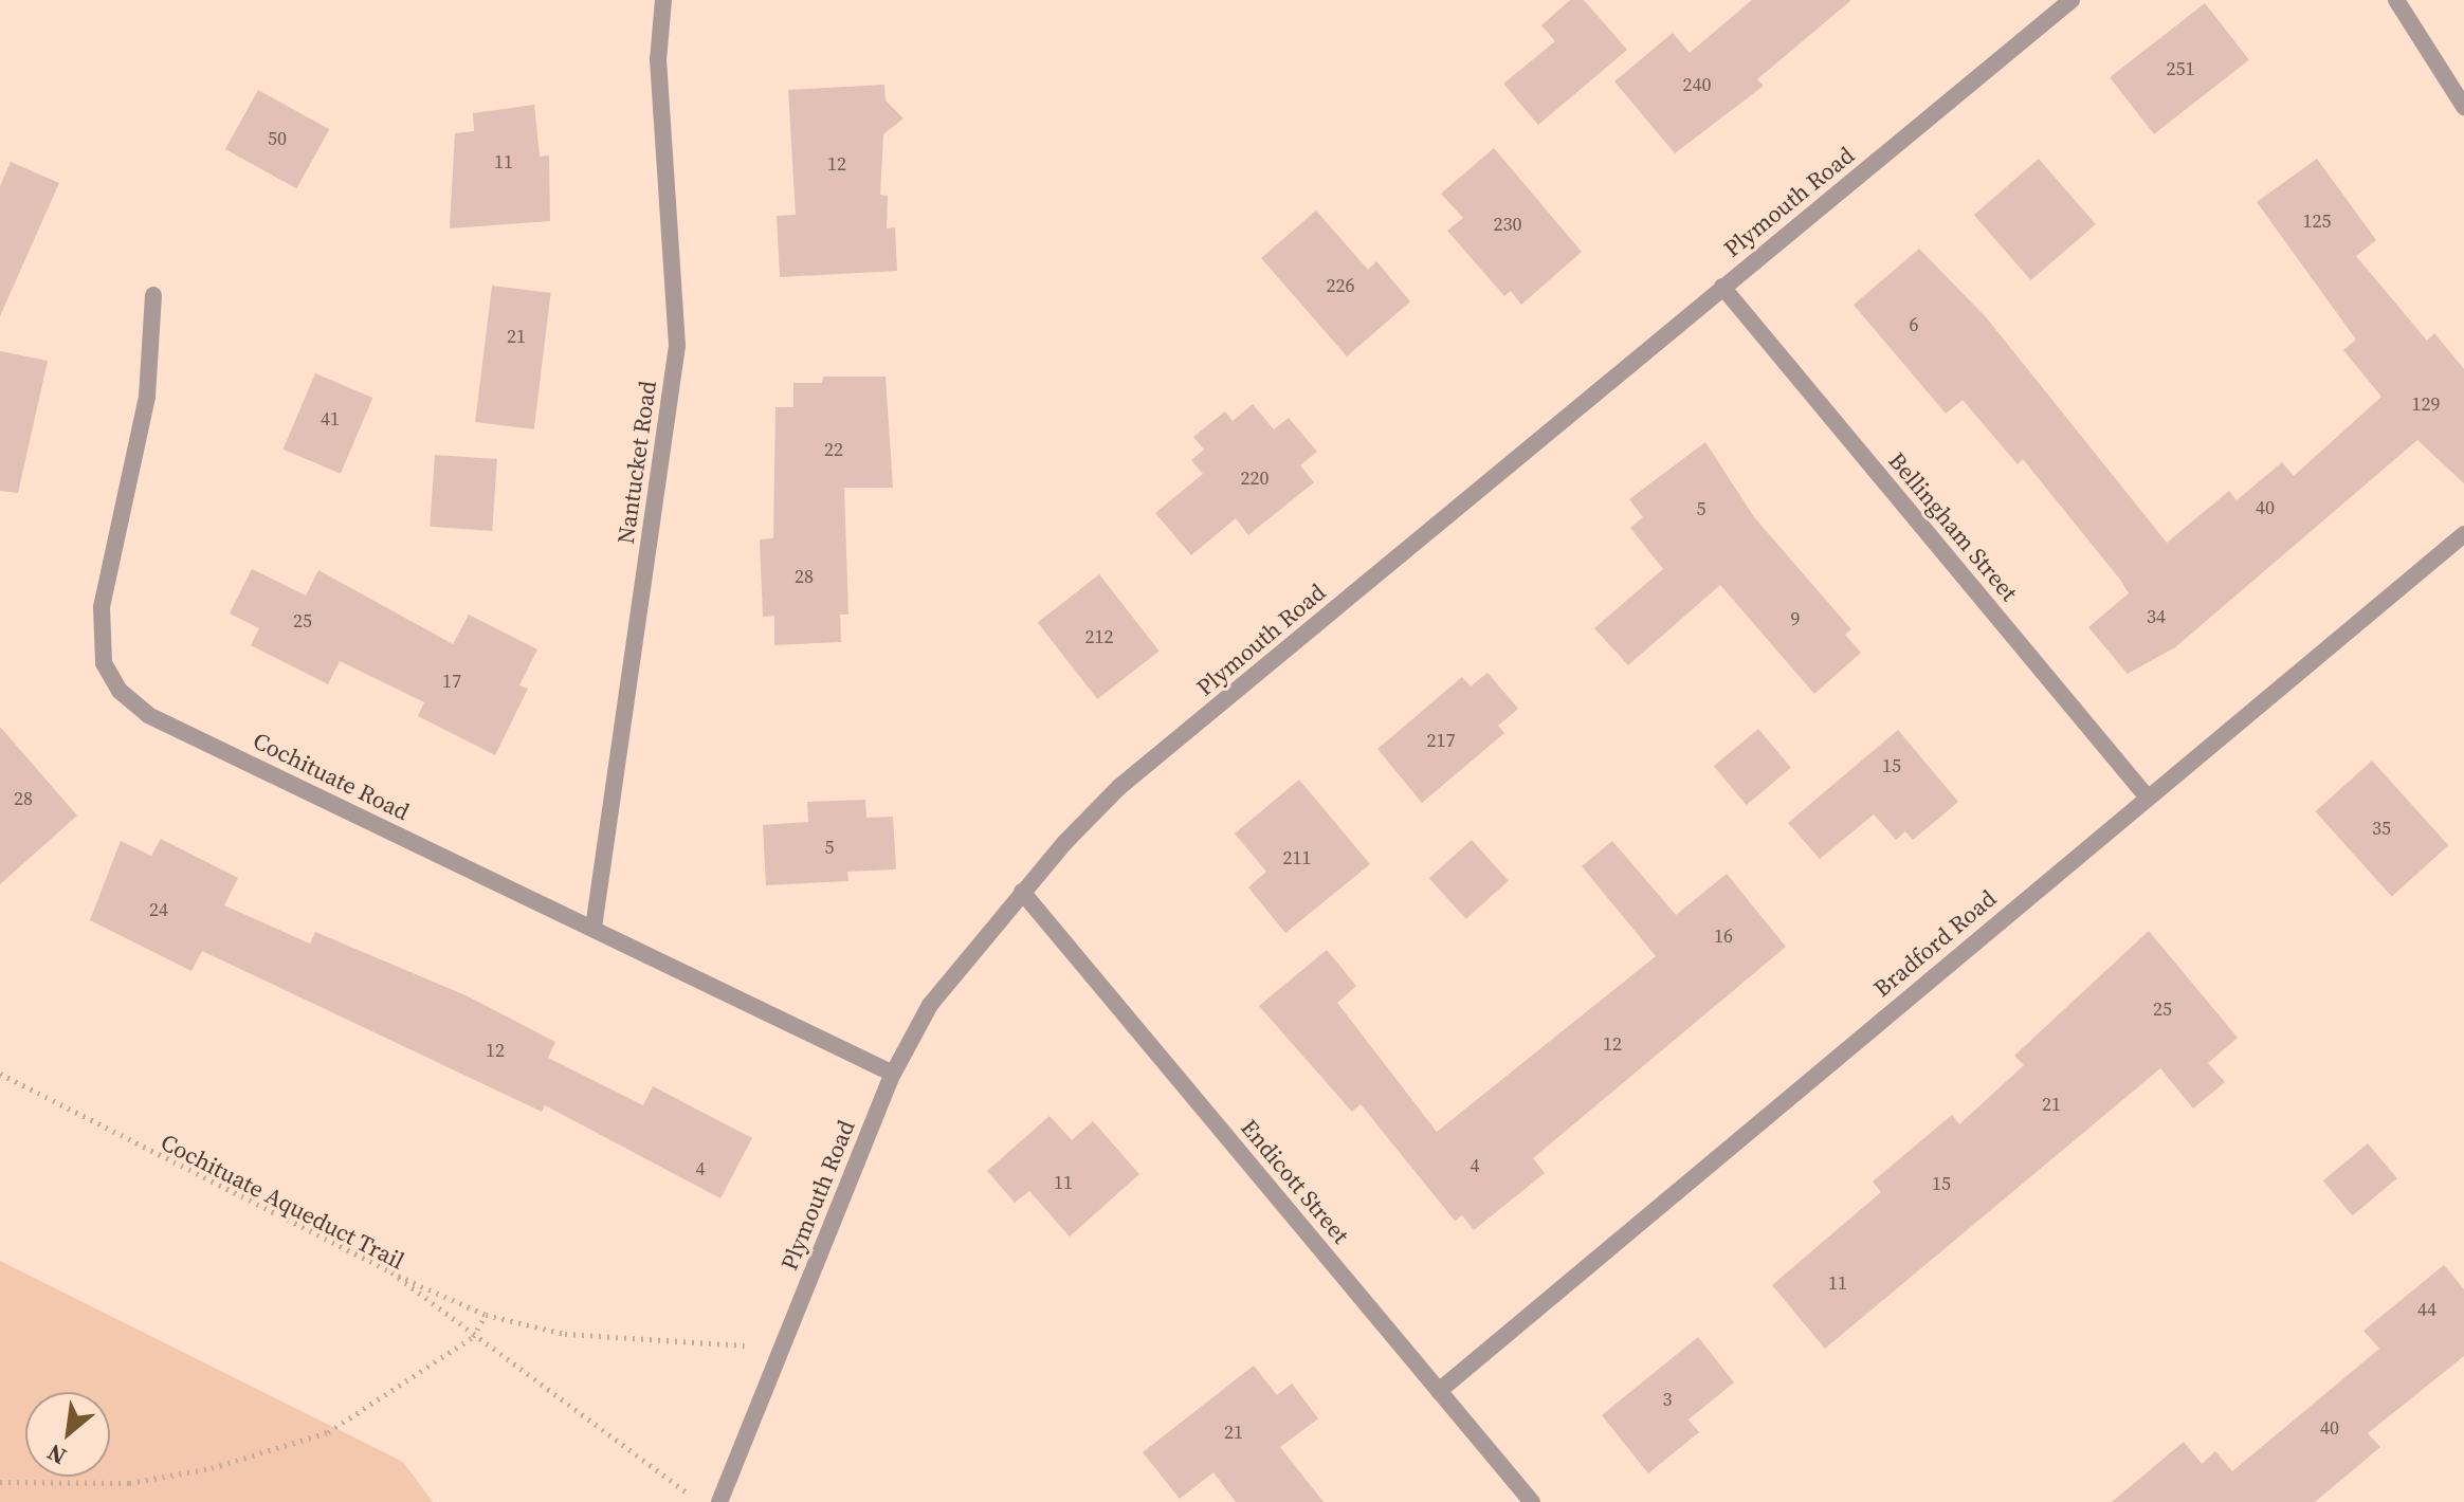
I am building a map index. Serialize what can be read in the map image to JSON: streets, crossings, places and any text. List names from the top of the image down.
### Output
{
  "streets": {
    "street": [
      "Plymouth Road",
      "Nantucket Road",
      "Bellingham Street",
      "Cochituate Road",
      "Bradford Road",
      "Endicott Street"
    ],
    "path": ["Cochituate Aqueduct Trail"]
  },
  "crossings": [
    ["Plymouth Road", "Bellingham Street"],
    ["Plymouth Road", "Cochituate Road"],
    ["Plymouth Road", "Endicott Street"],
    ["Nantucket Road", "Cochituate Road"],
    ["Bellingham Street", "Bradford Road"],
    ["Bradford Road", "Endicott Street"]
  ],
  "house_numbers": [
    "251",
    "240",
    "50",
    "11",
    "12",
    "125",
    "230",
    "226",
    "6",
    "21",
    "129",
    "41",
    "22",
    "220",
    "40",
    "5",
    "28",
    "34",
    "9",
    "25",
    "212",
    "17",
    "217",
    "15",
    "28",
    "35",
    "5",
    "211",
    "24",
    "16",
    "25",
    "12",
    "12",
    "21",
    "4",
    "4",
    "11",
    "15",
    "11",
    "44",
    "3",
    "40",
    "21"
  ],
  "north": "bottom left"
}
